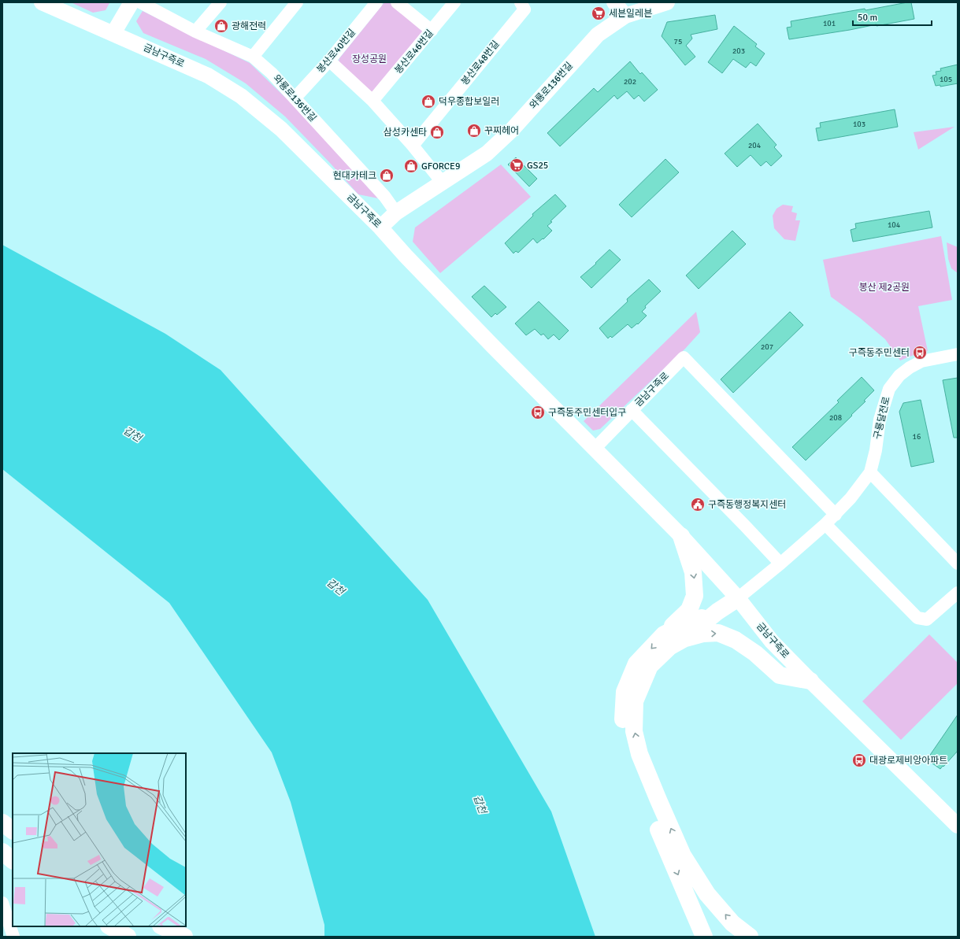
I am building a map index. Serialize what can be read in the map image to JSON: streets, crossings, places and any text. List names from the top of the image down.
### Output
{
  "streets": {
    "main road": ["금남구즉로", "와룡로136번길"],
    "street": [
      "봉산로40번길",
      "봉산로46번길",
      "봉산로48번길",
      "구룡달전로"
    ]
  },
  "crossings": [
    ["봉산로40번길", "와룡로136번길"],
    ["금남구즉로", "와룡로136번길"],
    ["금남구즉로", "구룡달전로"]
  ],
  "water": ["갑천"],
  "parks": ["장성공원", "봉산 제2공원"],
  "places": {
    "supermarket": ["세븐일레븐", "GS25"],
    "shop": [
      "광해전력",
      "덕우종합보일러",
      "꾸찌헤어",
      "삼성카센타",
      "GFORCE9",
      "현대카테크"
    ],
    "bus stop": ["구즉동주민센터", "구즉동주민센터입구", "대광로제비앙아파트"],
    "public building": ["구즉동행정복지센터"]
  },
  "house_numbers": [
    "101",
    "75",
    "203",
    "105",
    "202",
    "103",
    "204",
    "104",
    "207",
    "208",
    "16"
  ],
  "scale_bar": "50 m"
}
